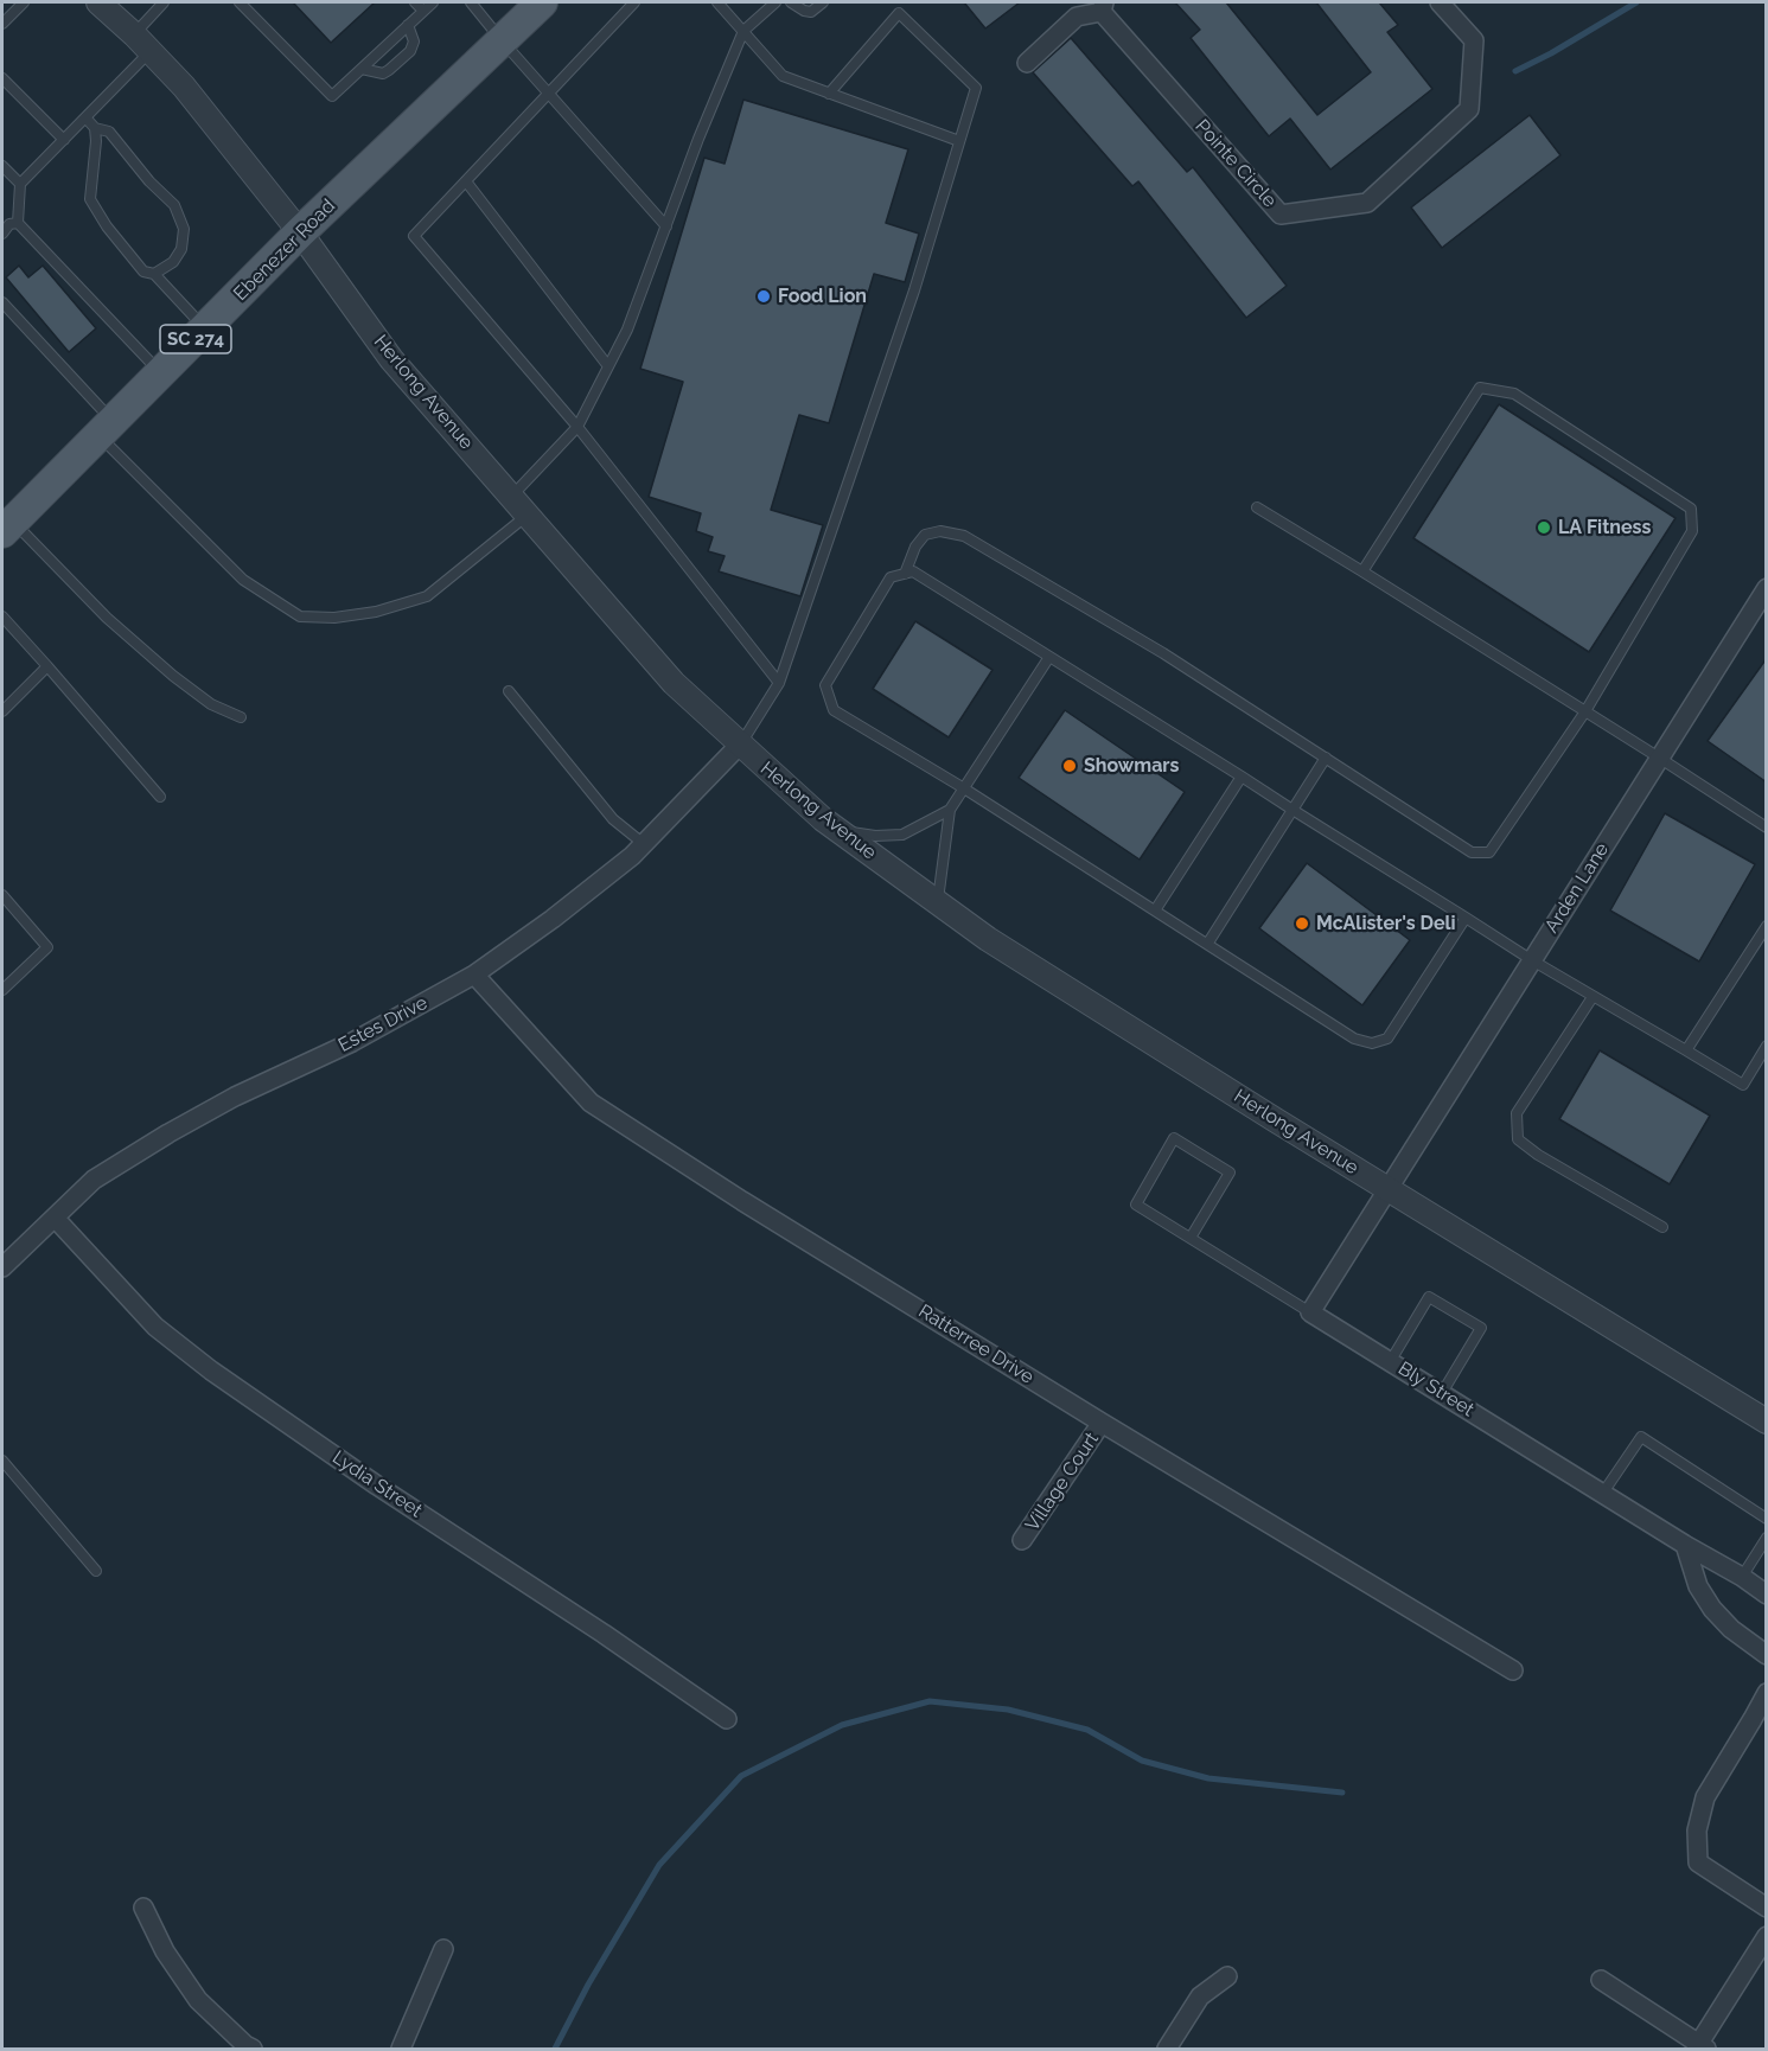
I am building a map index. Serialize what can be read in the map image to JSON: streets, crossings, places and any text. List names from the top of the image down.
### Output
{
  "streets": {
    "main road": ["Ebenezer Road", "SC 274"],
    "street": [
      "Pointe Circle",
      "Herlong Avenue",
      "Arden Lane",
      "Estes Drive",
      "Ratterree Drive",
      "Bly Street",
      "Village Court",
      "Lydia Street"
    ]
  },
  "crossings": [
    ["Ebenezer Road", "Herlong Avenue"],
    ["Herlong Avenue", "Arden Lane"],
    ["Herlong Avenue", "Estes Drive"],
    ["Estes Drive", "Ratterree Drive"],
    ["Estes Drive", "Lydia Street"],
    ["Ratterree Drive", "Village Court"]
  ],
  "places": [
    "Food Lion",
    "LA Fitness",
    "Showmars",
    "McAlister's Deli"
  ]
}
